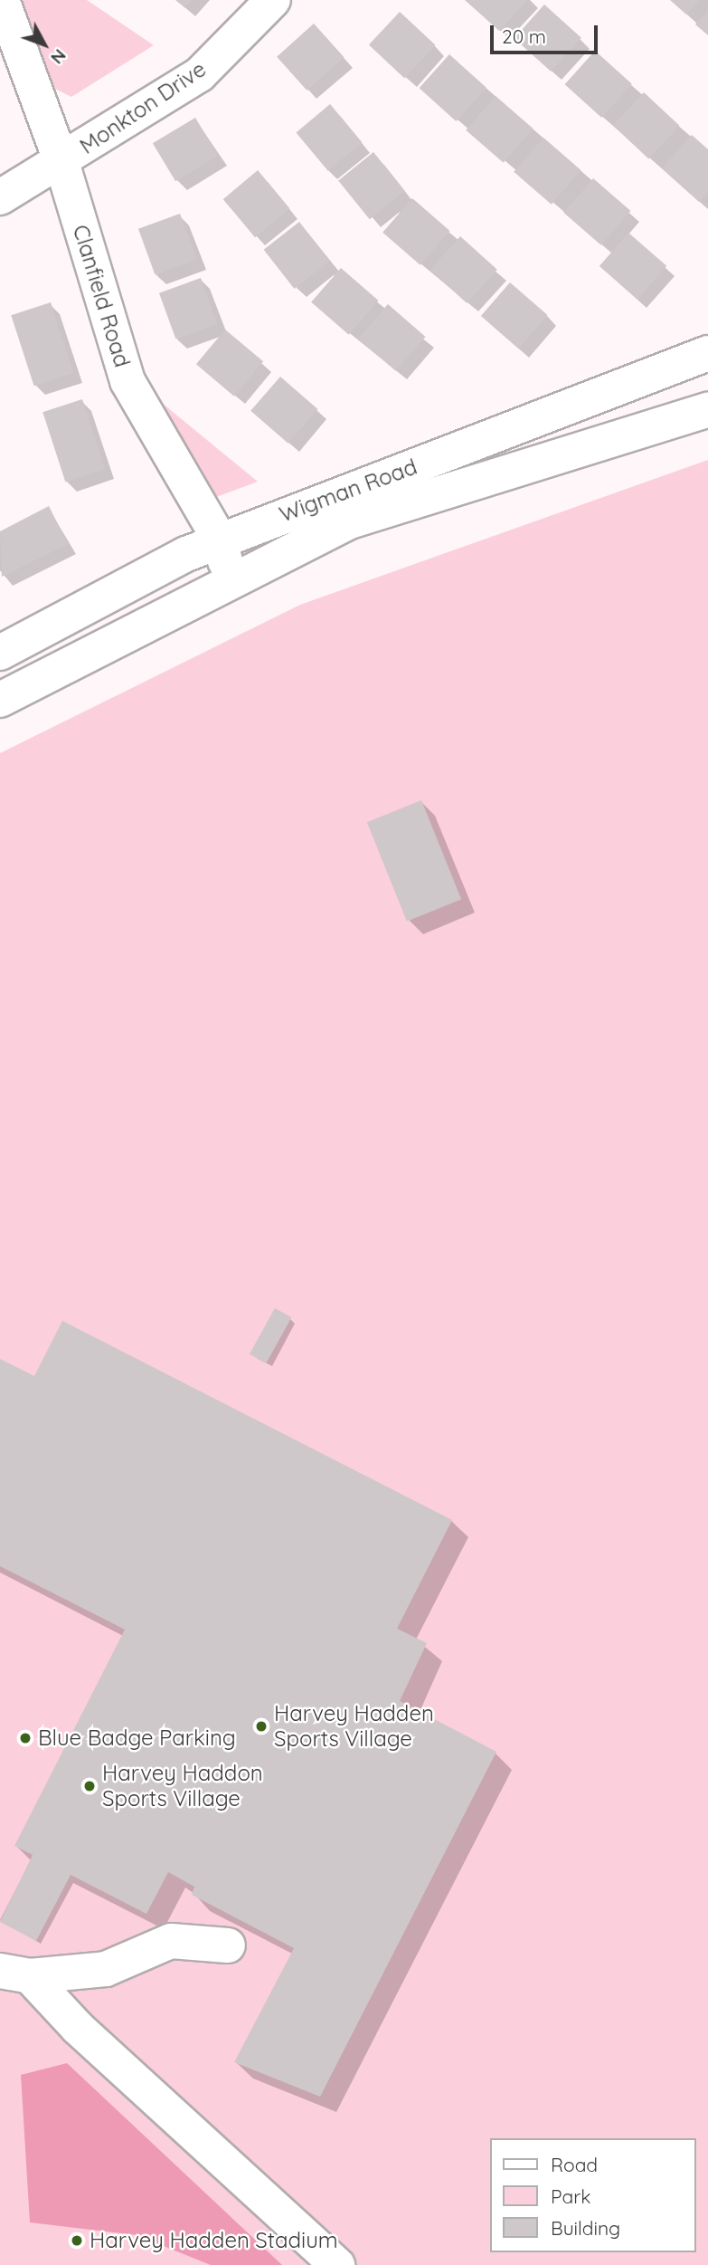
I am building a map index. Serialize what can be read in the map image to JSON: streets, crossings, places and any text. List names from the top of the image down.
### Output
{
  "streets": {
    "street": ["Monkton Drive", "Clanfield Road", "Wigman Road"]
  },
  "crossings": [
    ["Monkton Drive", "Clanfield Road"],
    ["Clanfield Road", "Wigman Road"]
  ],
  "places": [
    "Harvey Hadden Sports Village",
    "Blue Badge Parking",
    "Harvey Haddon Sports Village",
    "Harvey Hadden Stadium"
  ],
  "legend": ["Road", "Park", "Building"],
  "scale_bar": "20 m",
  "north": "bottom right"
}
